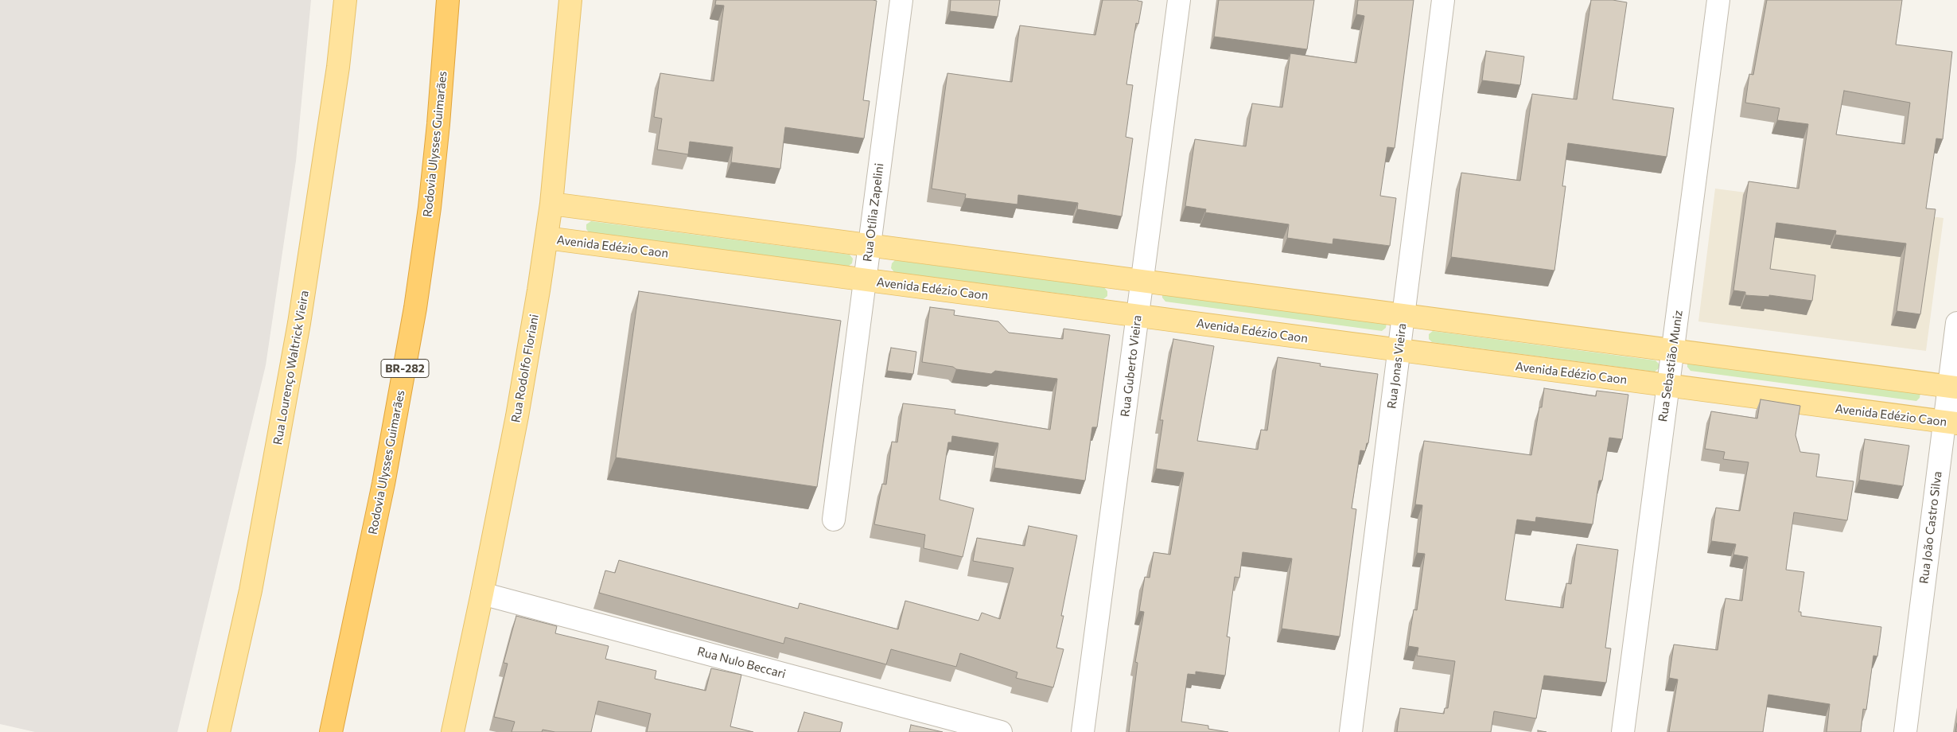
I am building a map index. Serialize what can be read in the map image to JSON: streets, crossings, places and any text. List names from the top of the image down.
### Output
{
  "streets": {
    "highway": ["Rodovia Ulysses Guimarães", "BR-282"],
    "main road": ["Avenida Edézio Caon", "Rua Lourenço Waltrick Vieira", "Rua Rodolfo Floriani"],
    "street": [
      "Rua Otília Zapelini",
      "Rua Guberto Vieira",
      "Rua Jonas Vieira",
      "Rua Sebastião Muniz",
      "Rua João Castro Silva",
      "Rua Nulo Beccari"
    ]
  },
  "crossings": [
    ["Rua Otília Zapelini", "Avenida Edézio Caon"],
    ["Avenida Edézio Caon", "Rua Guberto Vieira"],
    ["Avenida Edézio Caon", "Rua Jonas Vieira"],
    ["Avenida Edézio Caon", "Rua Sebastião Muniz"],
    ["Avenida Edézio Caon", "Rua Rodolfo Floriani"],
    ["Avenida Edézio Caon", "Rua João Castro Silva"],
    ["Rua Rodolfo Floriani", "Rua Nulo Beccari"]
  ]
}
